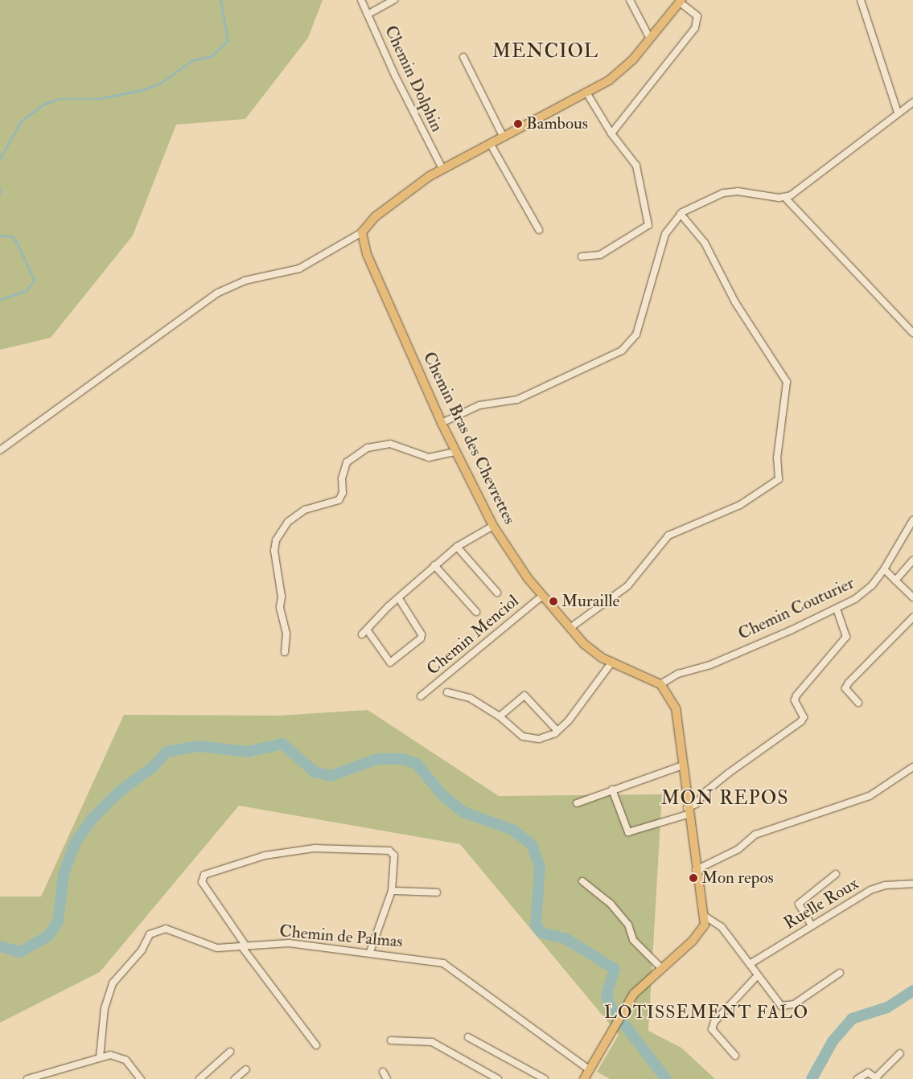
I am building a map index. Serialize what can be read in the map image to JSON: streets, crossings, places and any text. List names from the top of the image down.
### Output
{
  "streets": {
    "main road": ["Chemin Bras des Chevrettes"],
    "street": [
      "Chemin Dolphin",
      "Chemin Couturier",
      "Chemin Menciol",
      "Ruelle Roux",
      "Chemin de Palmas"
    ]
  },
  "crossings": [
    ["Chemin Bras des Chevrettes", "Chemin Couturier"],
    ["Chemin Bras des Chevrettes", "Chemin Menciol"]
  ],
  "districts": ["MENCIOL", "MON REPOS", "LOTISSEMENT FALO"],
  "places": ["Bambous", "Muraille", "Mon repos"]
}
